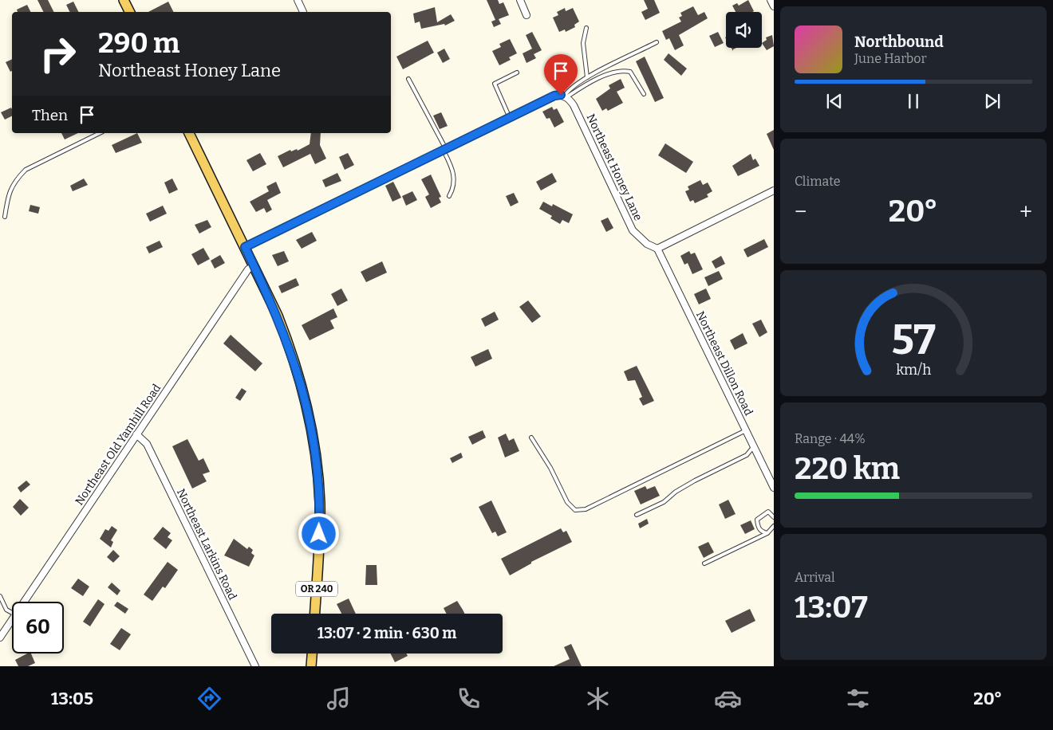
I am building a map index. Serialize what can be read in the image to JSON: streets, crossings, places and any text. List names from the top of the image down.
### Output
{
  "streets": {
    "main road": ["OR 240"],
    "street": [
      "Northeast Honey Lane",
      "Northeast Dillon Road",
      "Northeast Old Yamhill Road",
      "Northeast Larkins Road"
    ]
  },
  "crossings": [
    ["Northeast Honey Lane", "Northeast Dillon Road"],
    ["Northeast Old Yamhill Road", "Northeast Larkins Road"],
    ["Northeast Old Yamhill Road", "OR 240"]
  ],
  "page": {
    "turn": ["290 m", "Northeast Honey Lane"],
    "song": ["Northbound", "June Harbor"],
    "then": "Then",
    "tile": [
      "Climate",
      ["Range · 44%", "220 km"],
      ["Arrival", "13:07"]
    ],
    "heat": ["−", "20°", "+"],
    "limit": "60",
    "trip": "13:07 · 2 min · 630 m",
    "tabs": ["13:05", "20°"],
    "gauge": ["57", "km/h"]
  }
}
